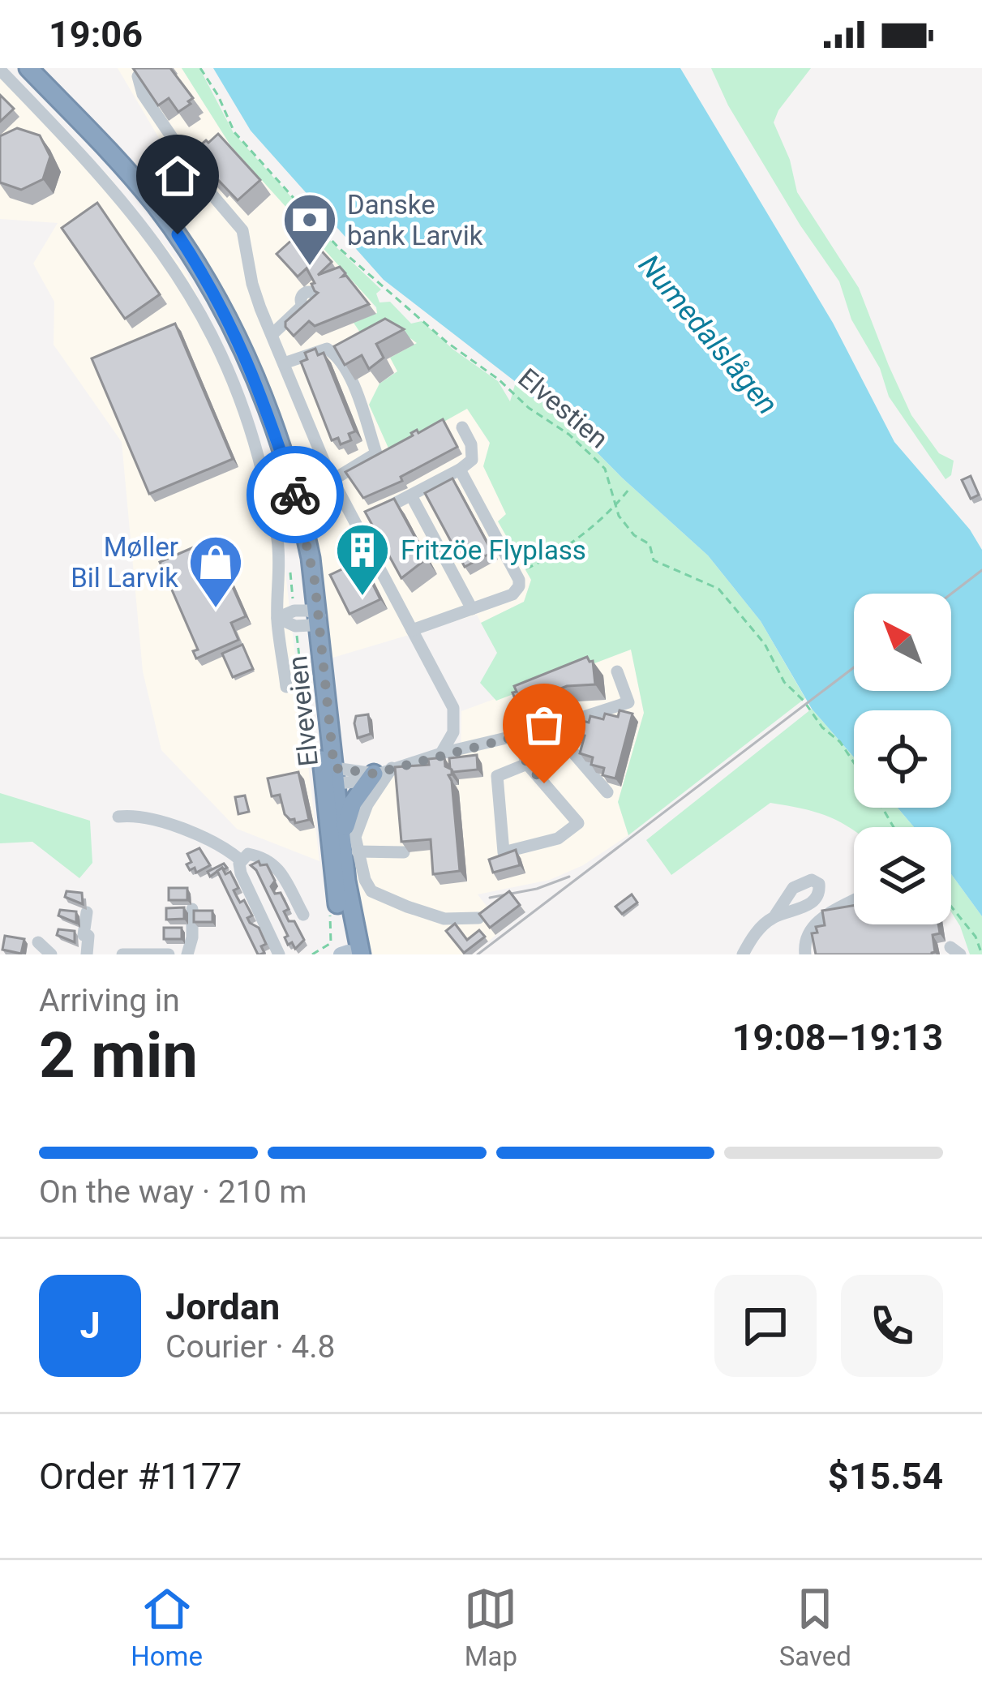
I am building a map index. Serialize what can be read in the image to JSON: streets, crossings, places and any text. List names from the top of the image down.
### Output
{
  "streets": {
    "highway": ["Elveveien"],
    "path": ["Elvestien"]
  },
  "water": ["Numedalslågen"],
  "places": {
    "bank": ["Danske bank Larvik"],
    "building": ["Fritzöe Flyplass"],
    "shop": ["Møller Bil Larvik"]
  },
  "north": "top left",
  "page": {
    "status": "19:06",
    "heading": ["2 min", "Arriving in", "19:08–19:13"],
    "panel": [
      "Jordan",
      "Courier · 4.8",
      "Order #1177",
      "$15.54"
    ],
    "bar": "On the way · 210 m",
    "round": "J",
    "tabs": ["Home", "Map", "Saved"]
  }
}
